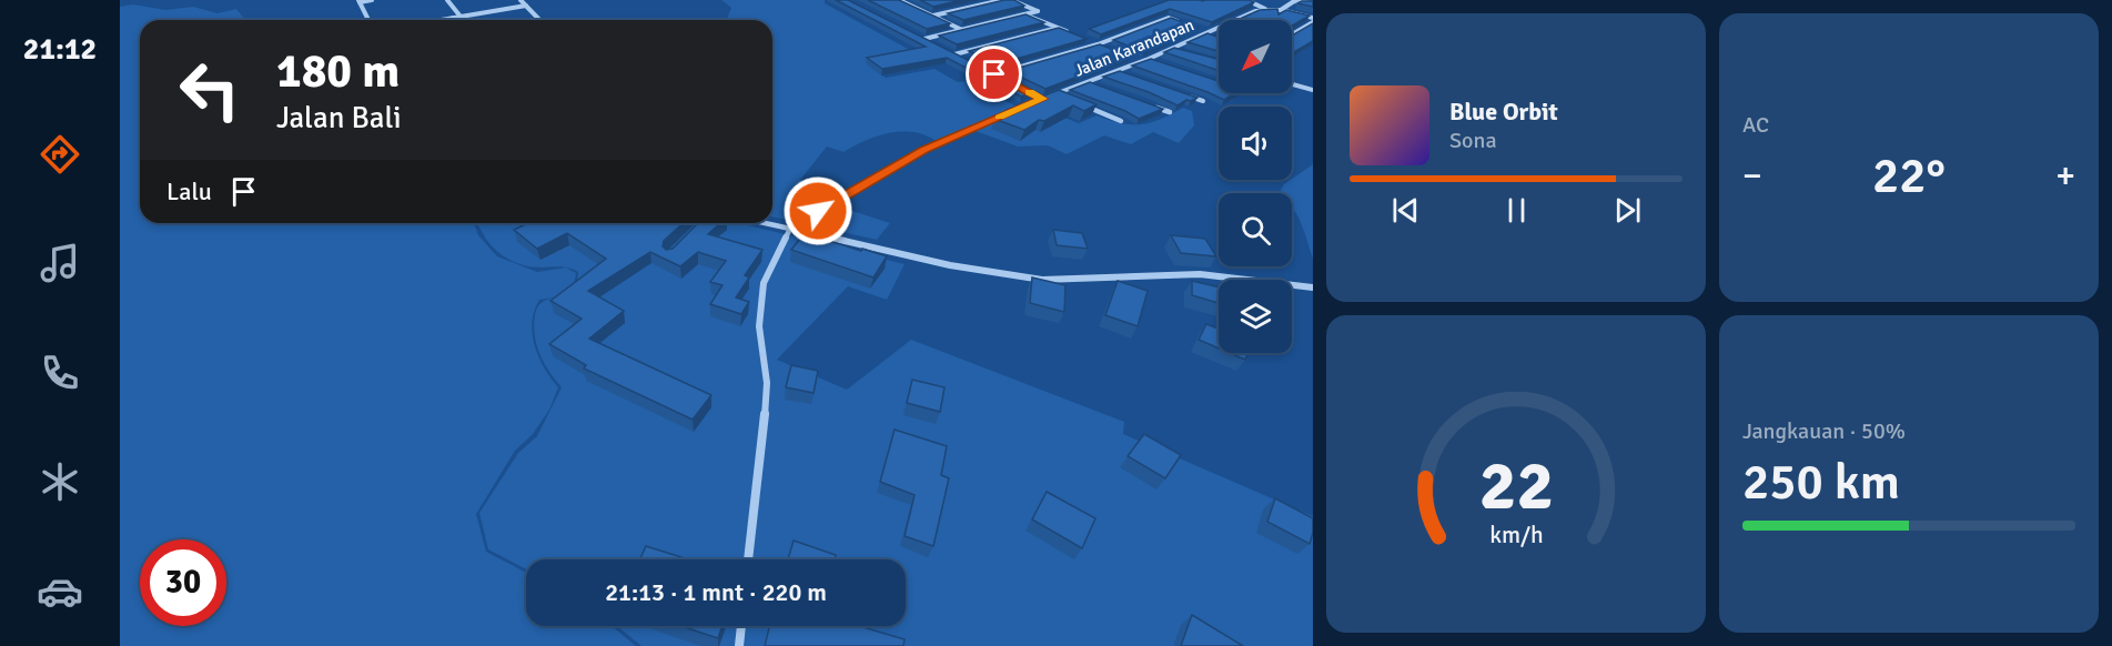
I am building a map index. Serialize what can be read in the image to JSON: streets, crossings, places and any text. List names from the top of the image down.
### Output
{
  "streets": {
    "street": ["Jalan Karandapan"]
  },
  "north": "bottom left",
  "page": {
    "tabs": "21:12",
    "tile": [
      "AC",
      ["Jangkauan · 50%", "250 km"]
    ],
    "turn": ["180 m", "Jalan Bali"],
    "song": ["Blue Orbit", "Sona"],
    "heat": ["−", "22°", "+"],
    "then": "Lalu",
    "limit": "30",
    "trip": "21:13 · 1 mnt · 220 m",
    "gauge": ["22", "km/h"]
  }
}
